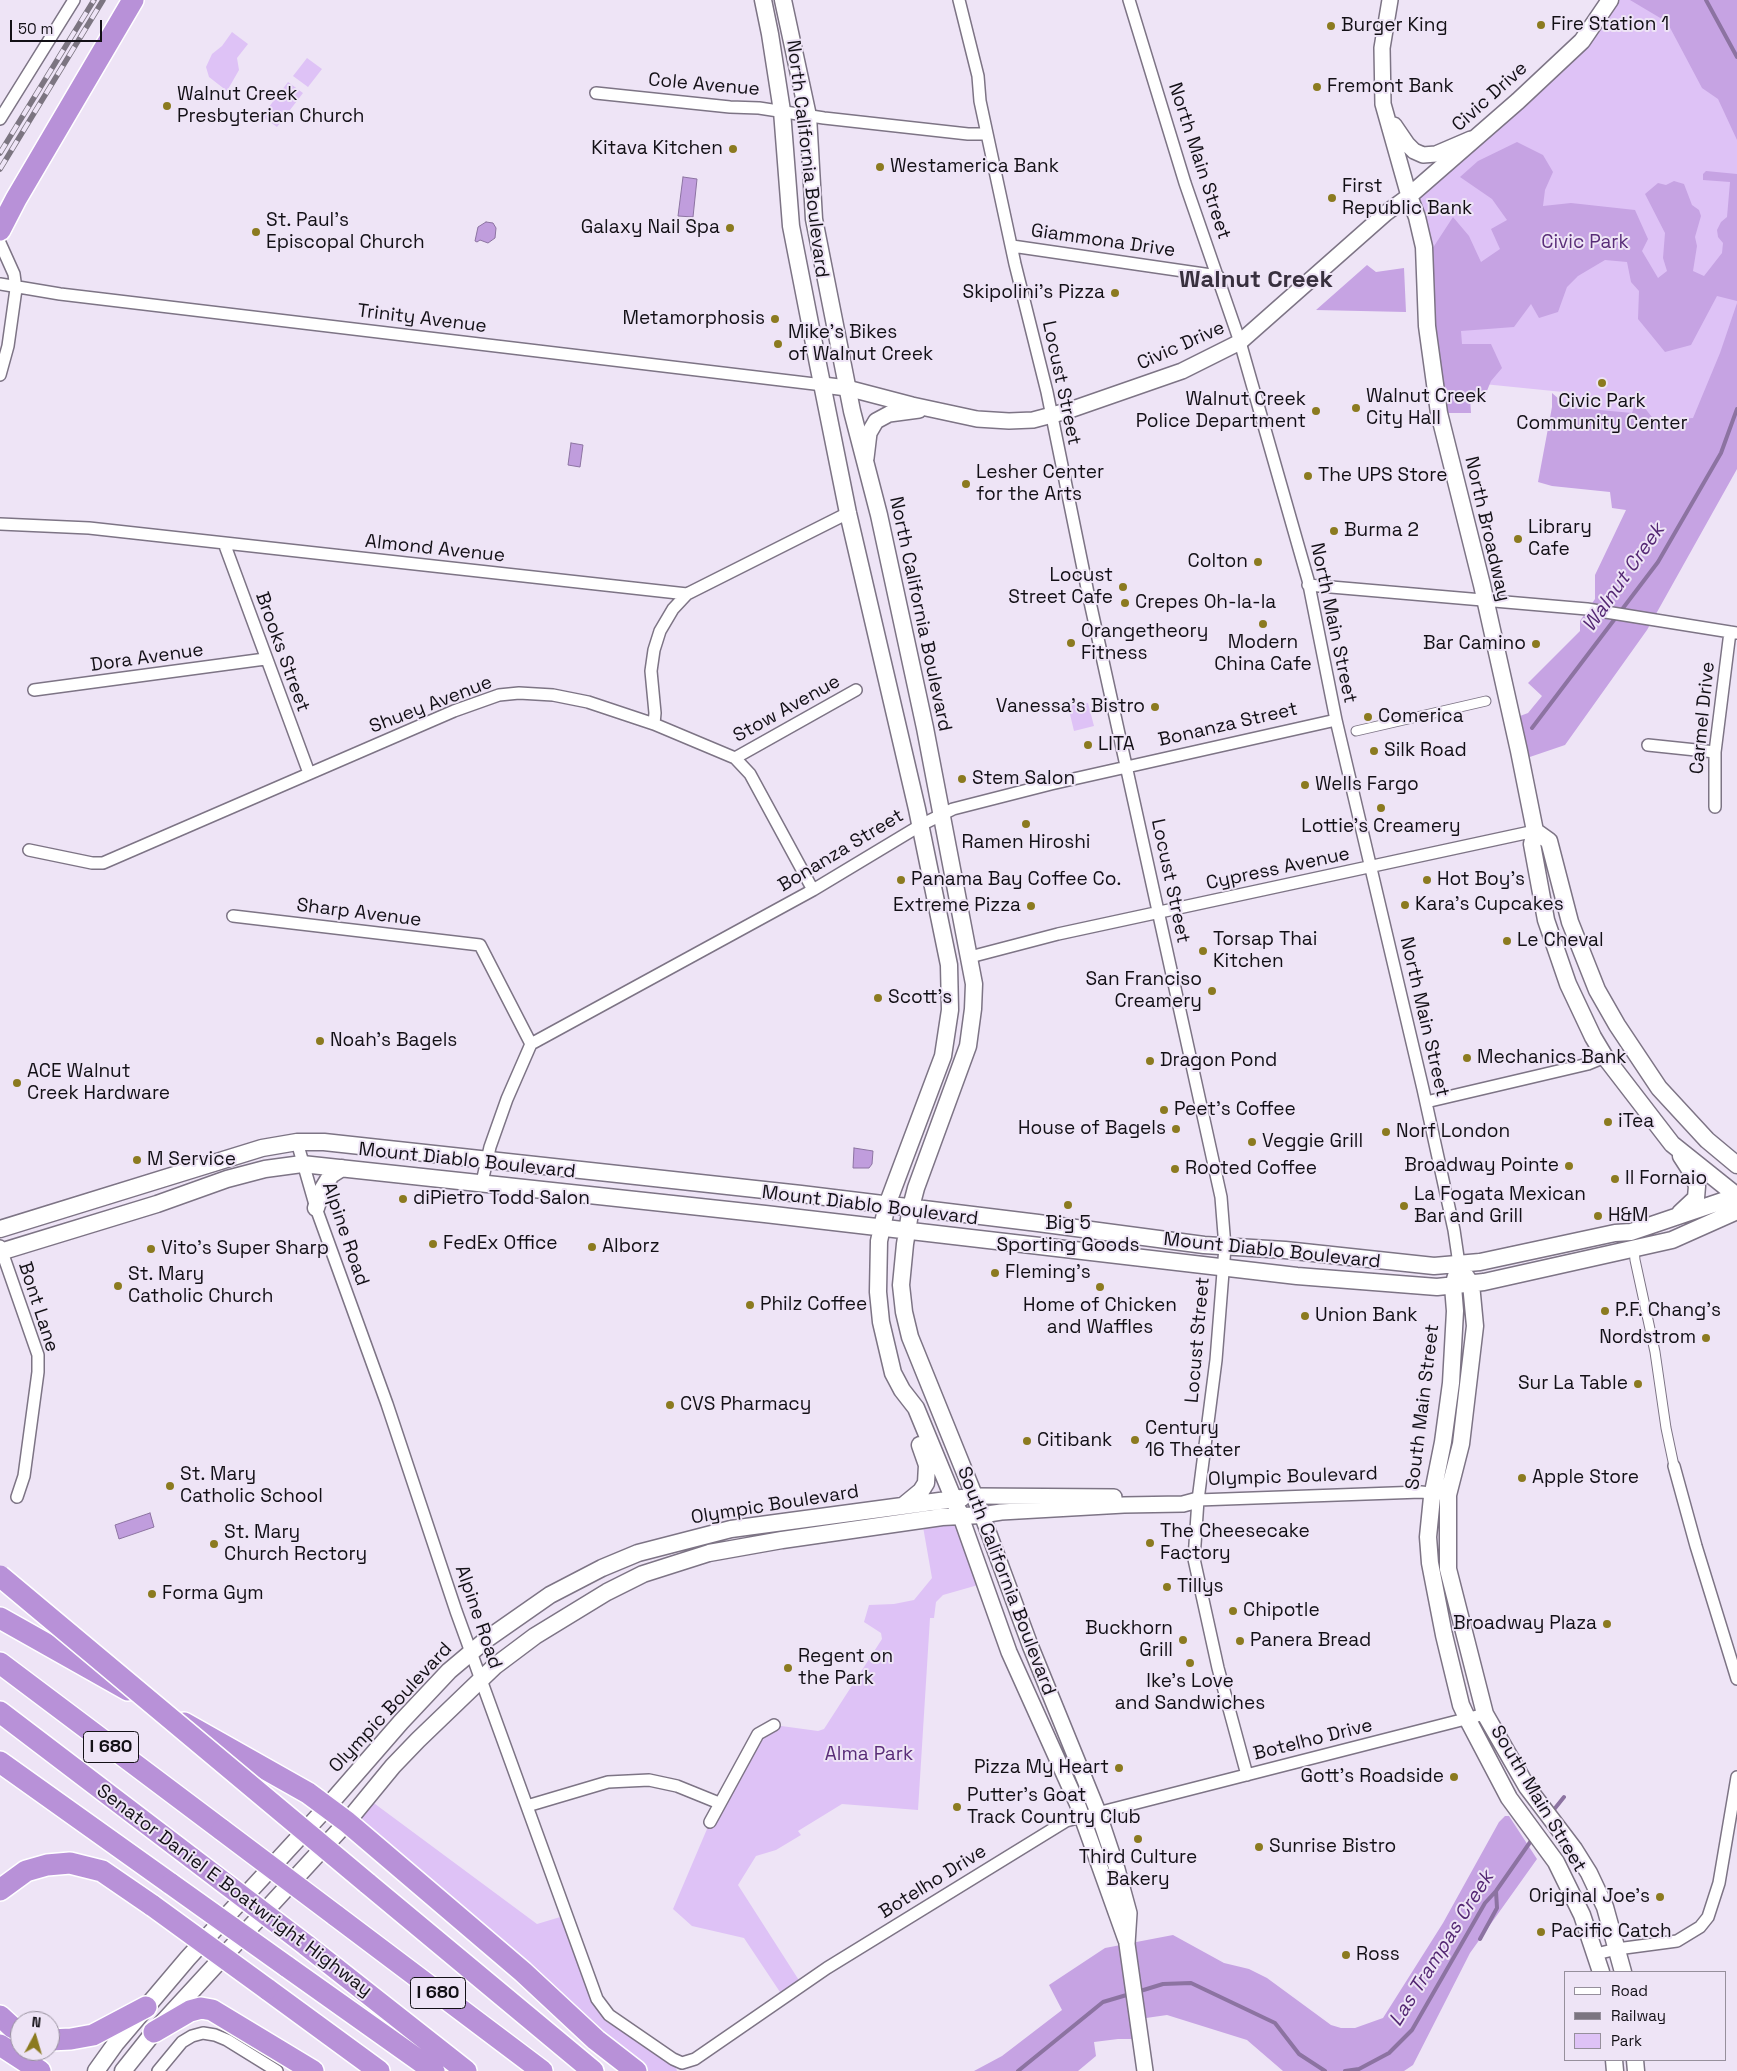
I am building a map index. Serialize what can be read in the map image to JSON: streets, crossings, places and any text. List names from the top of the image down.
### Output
{
  "streets": {
    "highway": ["I 680", "Senator Daniel E Boatwright Highway"],
    "main road": [
      "Civic Drive",
      "North California Boulevard",
      "North Broadway",
      "Mount Diablo Boulevard",
      "South Main Street",
      "Olympic Boulevard",
      "South California Boulevard"
    ],
    "street": [
      "Cole Avenue",
      "North Main Street",
      "Giammona Drive",
      "Trinity Avenue",
      "Locust Street",
      "Almond Avenue",
      "Brooks Street",
      "Dora Avenue",
      "Shuey Avenue",
      "Stow Avenue",
      "Carmel Drive",
      "Bonanza Street",
      "Cypress Avenue",
      "Sharp Avenue",
      "Alpine Road",
      "Bont Lane",
      "Botelho Drive"
    ]
  },
  "crossings": [
    ["Cole Avenue", "North California Boulevard"],
    ["Cole Avenue", "Locust Street"],
    ["Civic Drive", "North California Boulevard"],
    ["Civic Drive", "North Main Street"],
    ["Civic Drive", "Trinity Avenue"],
    ["Civic Drive", "Locust Street"],
    ["Civic Drive", "North Broadway"],
    ["North California Boulevard", "Trinity Avenue"],
    ["North California Boulevard", "Bonanza Street"],
    ["North California Boulevard", "Cypress Avenue"],
    ["North California Boulevard", "Mount Diablo Boulevard"],
    ["North California Boulevard", "South California Boulevard"],
    ["North Main Street", "Giammona Drive"],
    ["North Main Street", "Bonanza Street"],
    ["North Main Street", "Cypress Avenue"],
    ["North Main Street", "Mount Diablo Boulevard"],
    ["North Main Street", "South Main Street"],
    ["Giammona Drive", "Locust Street"],
    ["Locust Street", "Bonanza Street"],
    ["Locust Street", "Cypress Avenue"],
    ["Locust Street", "Mount Diablo Boulevard"],
    ["Locust Street", "Olympic Boulevard"],
    ["Locust Street", "Botelho Drive"],
    ["North Broadway", "Cypress Avenue"],
    ["North Broadway", "Mount Diablo Boulevard"],
    ["Almond Avenue", "Brooks Street"],
    ["Brooks Street", "Dora Avenue"],
    ["Brooks Street", "Shuey Avenue"],
    ["Shuey Avenue", "Stow Avenue"],
    ["Shuey Avenue", "Bonanza Street"],
    ["Bonanza Street", "Sharp Avenue"],
    ["Mount Diablo Boulevard", "Alpine Road"],
    ["Mount Diablo Boulevard", "Bont Lane"],
    ["Mount Diablo Boulevard", "South Main Street"],
    ["Mount Diablo Boulevard", "South California Boulevard"],
    ["Alpine Road", "Olympic Boulevard"],
    ["Alpine Road", "Botelho Drive"],
    ["South Main Street", "Olympic Boulevard"],
    ["South Main Street", "Botelho Drive"],
    ["Olympic Boulevard", "South California Boulevard"],
    ["South California Boulevard", "Botelho Drive"]
  ],
  "districts": ["Walnut Creek"],
  "water": ["Walnut Creek", "Las Trampas Creek"],
  "parks": ["Civic Park", "Alma Park"],
  "places": [
    "Fire Station 1",
    "Burger King",
    "Fremont Bank",
    "Walnut Creek Presbyterian Church",
    "Kitava Kitchen",
    "Westamerica Bank",
    "First Republic Bank",
    "Galaxy Nail Spa",
    "St. Paul's Episcopal Church",
    "Skipolini's Pizza",
    "Metamorphosis",
    "Mike's Bikes of Walnut Creek",
    "Civic Park Community Center",
    "Walnut Creek City Hall",
    "Walnut Creek Police Department",
    "The UPS Store",
    "Lesher Center for the Arts",
    "Burma 2",
    "Library Cafe",
    "Colton",
    "Locust Street Cafe",
    "Crepes Oh-la-la",
    "Modern China Cafe",
    "Orangetheory Fitness",
    "Bar Camino",
    "Vanessa's Bistro",
    "Comerica",
    "LITA",
    "Silk Road",
    "Stem Salon",
    "Wells Fargo",
    "Lottie's Creamery",
    "Ramen Hiroshi",
    "Panama Bay Coffee Co.",
    "Hot Boy's",
    "Kara's Cupcakes",
    "Extreme Pizza",
    "Le Cheval",
    "Torsap Thai Kitchen",
    "San Franciso Creamery",
    "Scott's",
    "Noah's Bagels",
    "Mechanics Bank",
    "Dragon Pond",
    "ACE Walnut Creek Hardware",
    "Peet's Coffee",
    "iTea",
    "House of Bagels",
    "Norf London",
    "Veggie Grill",
    "M Service",
    "Broadway Pointe",
    "Rooted Coffee",
    "Il Fornaio",
    "diPietro Todd Salon",
    "Big 5 Sporting Goods",
    "La Fogata Mexican Bar and Grill",
    "H&M",
    "FedEx Office",
    "Alborz",
    "Vito's Super Sharp",
    "Fleming's",
    "St. Mary Catholic Church",
    "Home of Chicken and Waffles",
    "Philz Coffee",
    "P.F. Chang's",
    "Union Bank",
    "Nordstrom",
    "Sur La Table",
    "CVS Pharmacy",
    "Century 16 Theater",
    "Citibank",
    "Apple Store",
    "St. Mary Catholic School",
    "The Cheesecake Factory",
    "St. Mary Church Rectory",
    "Tillys",
    "Forma Gym",
    "Chipotle",
    "Broadway Plaza",
    "Buckhorn Grill",
    "Panera Bread",
    "Ike's Love and Sandwiches",
    "Regent on the Park",
    "Pizza My Heart",
    "Gott's Roadside",
    "Putter's Goat Track Country Club",
    "Third Culture Bakery",
    "Sunrise Bistro",
    "Original Joe's",
    "Pacific Catch",
    "Ross"
  ],
  "legend": ["Road", "Railway", "Park"],
  "scale_bar": "50 m",
  "north": "top"
}
